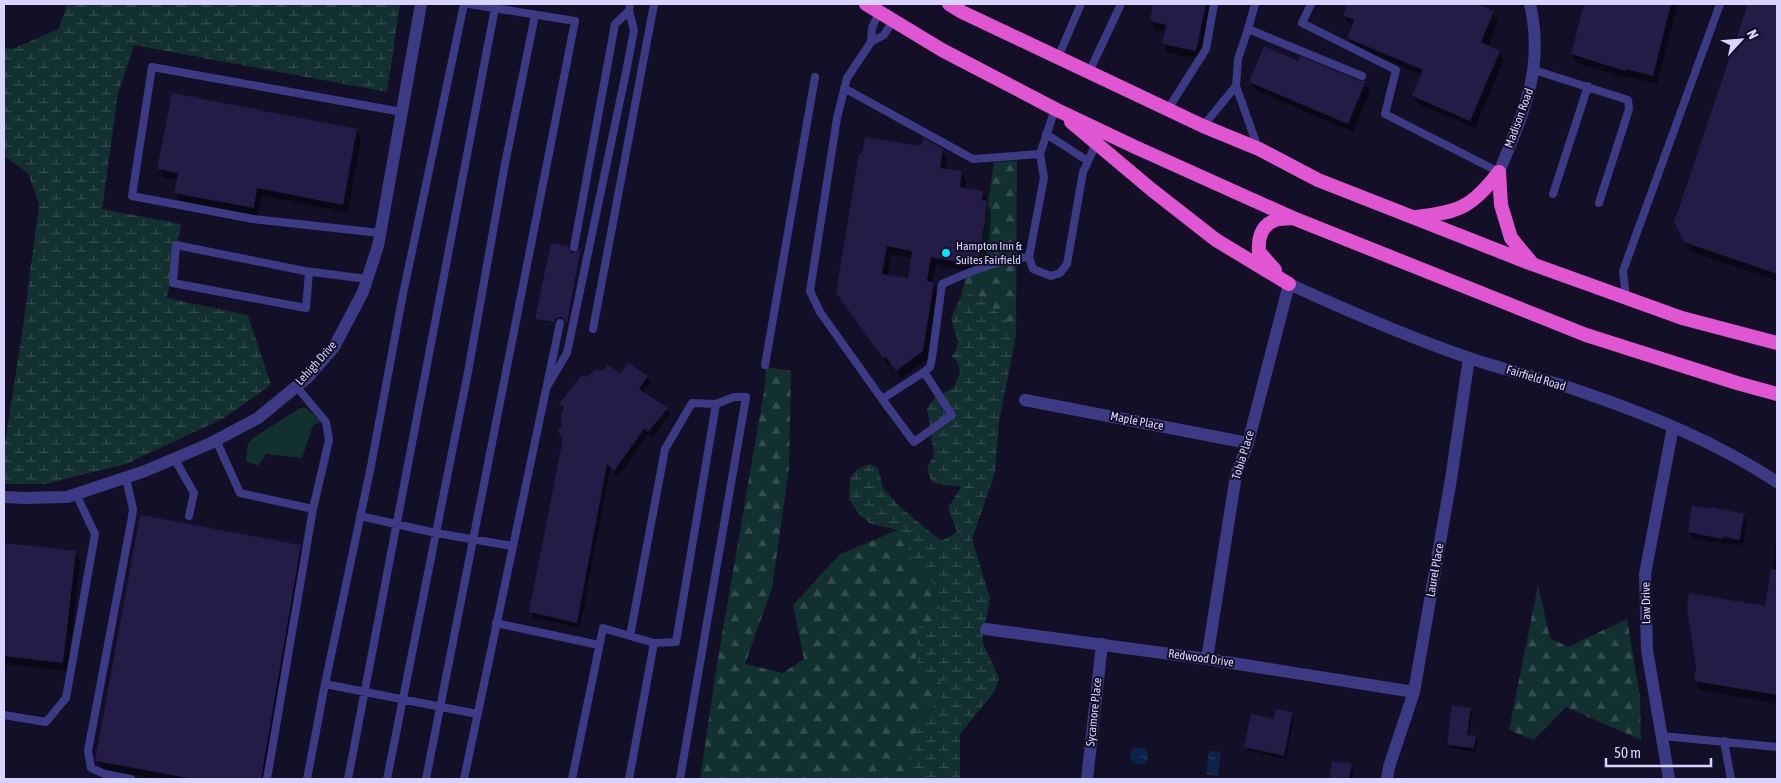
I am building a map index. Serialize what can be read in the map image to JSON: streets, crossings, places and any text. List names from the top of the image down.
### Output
{
  "streets": {
    "street": [
      "Madison Road",
      "Lehigh Drive",
      "Fairfield Road",
      "Maple Place",
      "Tobia Place",
      "Laurel Place",
      "Law Drive",
      "Redwood Drive",
      "Sycamore Place"
    ]
  },
  "crossings": [
    ["Fairfield Road", "Tobia Place"],
    ["Fairfield Road", "Laurel Place"],
    ["Fairfield Road", "Law Drive"],
    ["Maple Place", "Tobia Place"],
    ["Tobia Place", "Redwood Drive"],
    ["Laurel Place", "Redwood Drive"],
    ["Redwood Drive", "Sycamore Place"]
  ],
  "places": ["Hampton Inn & Suites Fairfield"],
  "scale_bar": "50 m",
  "north": "top right"
}
